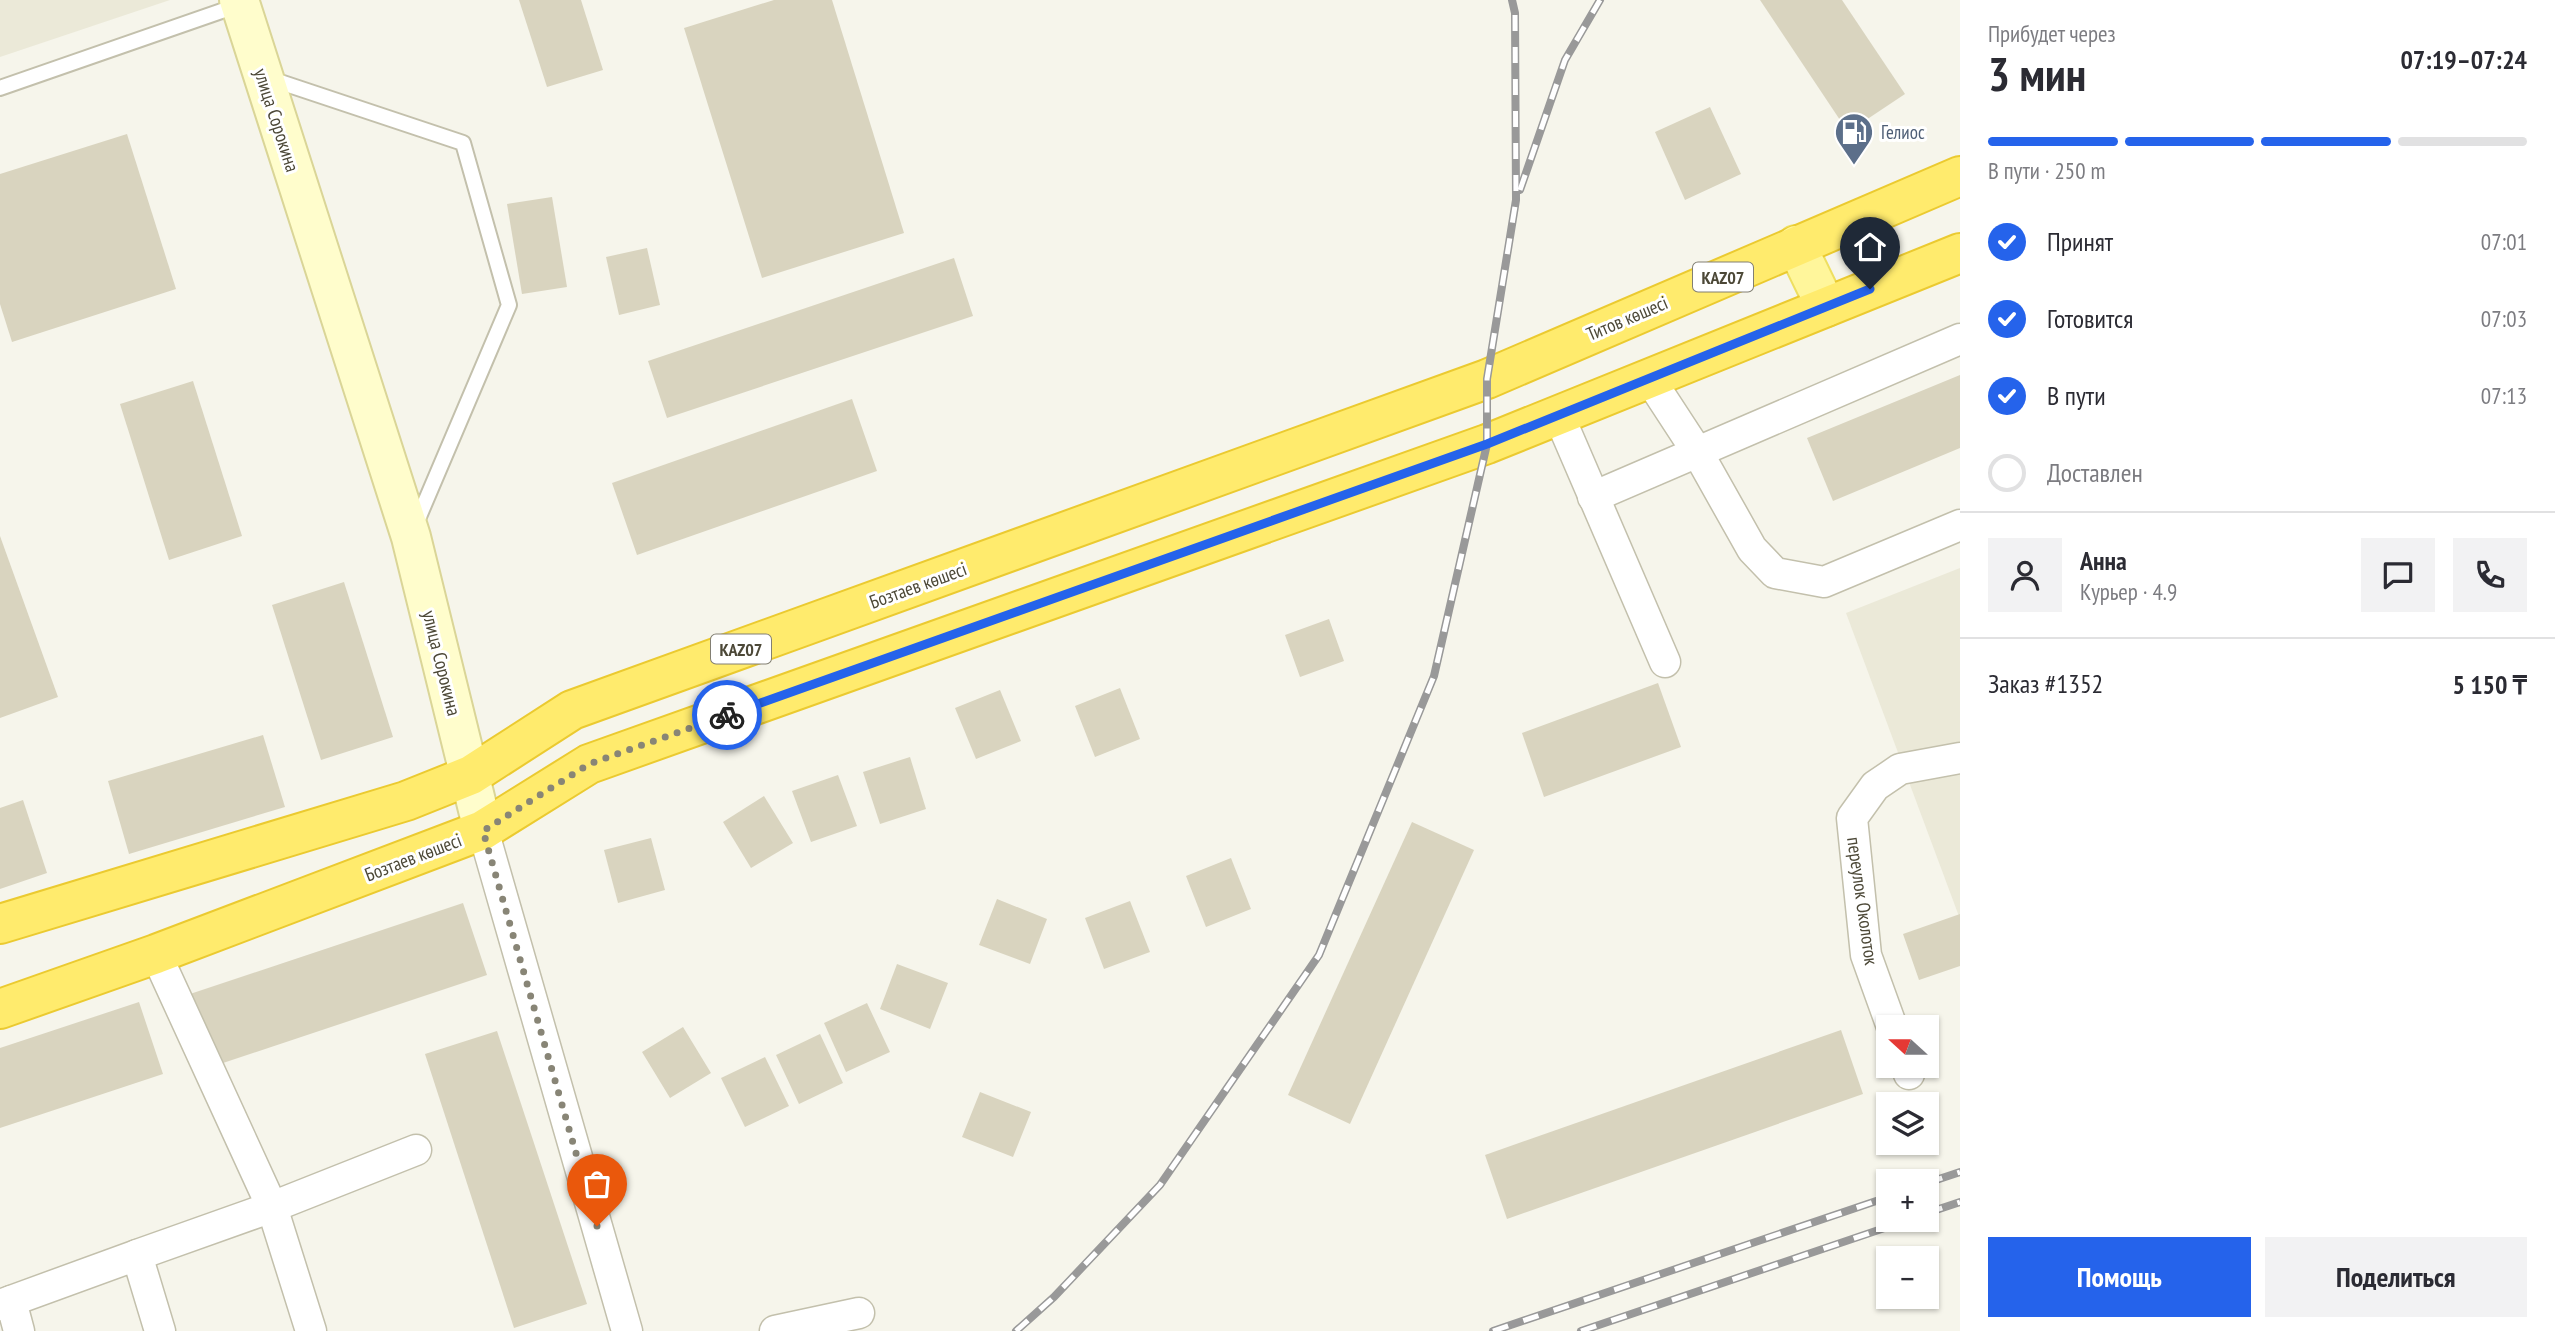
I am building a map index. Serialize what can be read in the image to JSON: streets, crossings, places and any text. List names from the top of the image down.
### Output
{
  "streets": {
    "highway": ["KAZ07", "Титов көшесі", "Бозтаев көшесі"],
    "street": ["улица Сорокина", "переулок Околоток"]
  },
  "crossings": [
    ["улица Сорокина", "Бозтаев көшесі"],
    ["Титов көшесі", "Бозтаев көшесі"]
  ],
  "places": {
    "fuel station": ["Гелиос"]
  },
  "north": "left",
  "page": {
    "heading": ["3 мин", "Прибудет через", "07:19–07:24"],
    "panel": [
      "Анна",
      "Курьер · 4.9",
      "Заказ #1352",
      "5 150 ₸"
    ],
    "bar": "В пути · 250 m",
    "list": [
      ["Принят", "07:01"],
      ["Готовится", "07:03"],
      ["В пути", "07:13"],
      "Доставлен"
    ],
    "map_buttons": ["+", "−"],
    "buttons": ["Помощь", "Поделиться"]
  }
}
